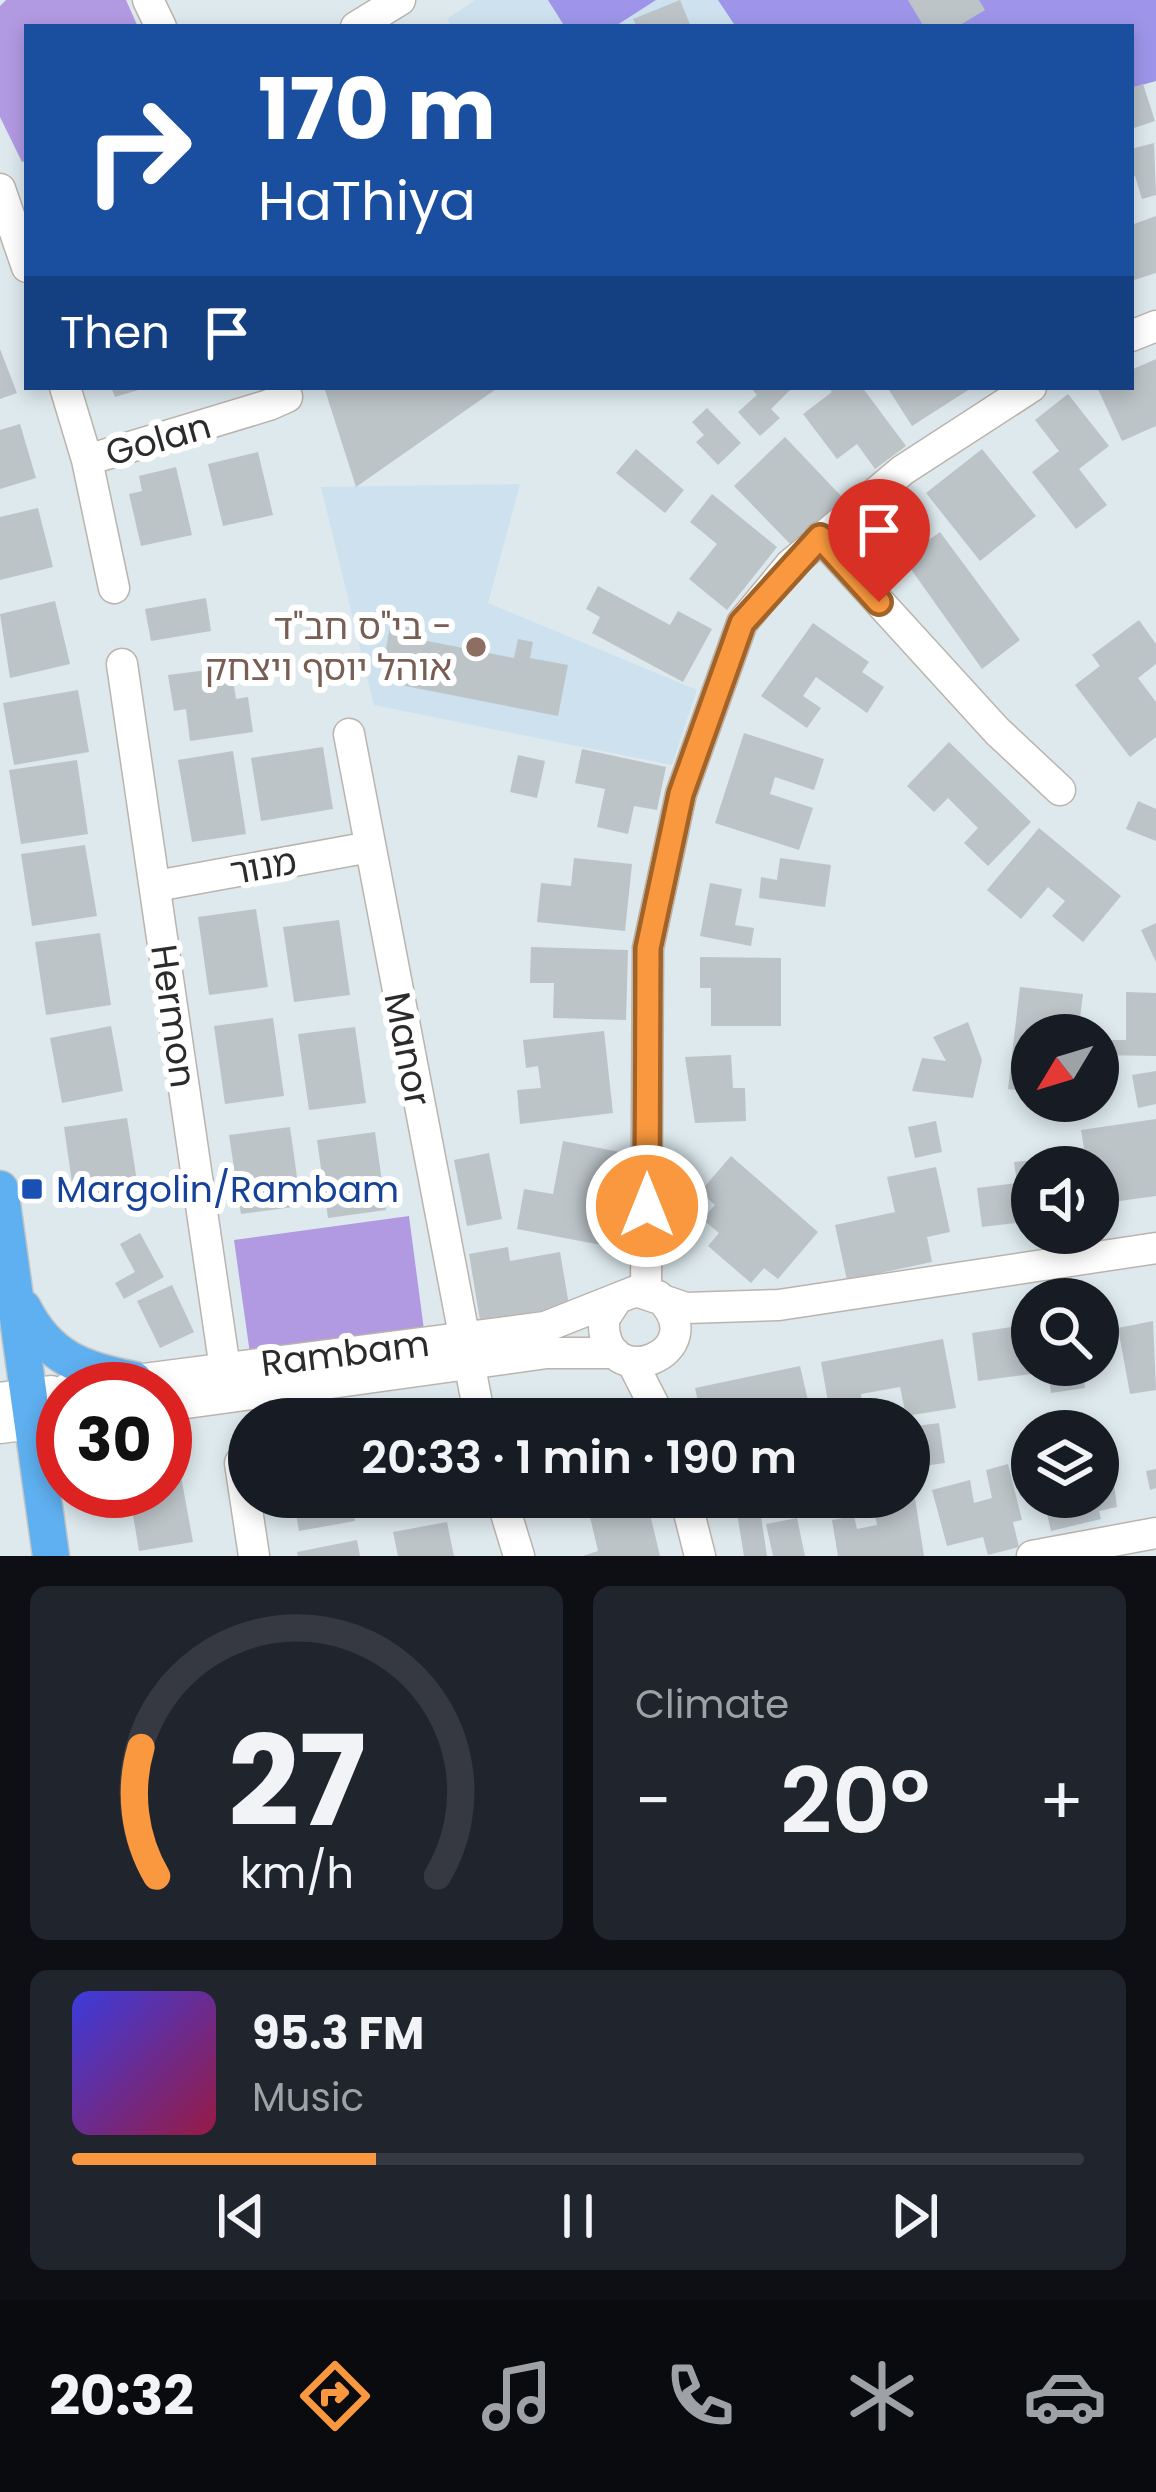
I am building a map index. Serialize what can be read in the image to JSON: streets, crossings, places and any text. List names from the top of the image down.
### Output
{
  "streets": {
    "street": [
      "Golan",
      "מנור",
      "Hermon",
      "Manor",
      "Rambam"
    ]
  },
  "crossings": [
    ["מנור", "Hermon"],
    ["מנור", "Manor"],
    ["Hermon", "Rambam"],
    ["Manor", "Rambam"]
  ],
  "places": {
    "other": ["בי\"ס חב\"ד - אוהל יוסף ויצחק"],
    "transit": ["Margolin/Rambam"]
  },
  "north": "bottom left",
  "page": {
    "turn": ["170 m", "HaThiya"],
    "then": "Then",
    "limit": "30",
    "trip": "20:33 · 1 min · 190 m",
    "tile": "Climate",
    "heat": ["−", "20°", "+"],
    "song": ["95.3 FM", "Music"],
    "tabs": "20:32",
    "gauge": ["27", "km/h"]
  }
}
